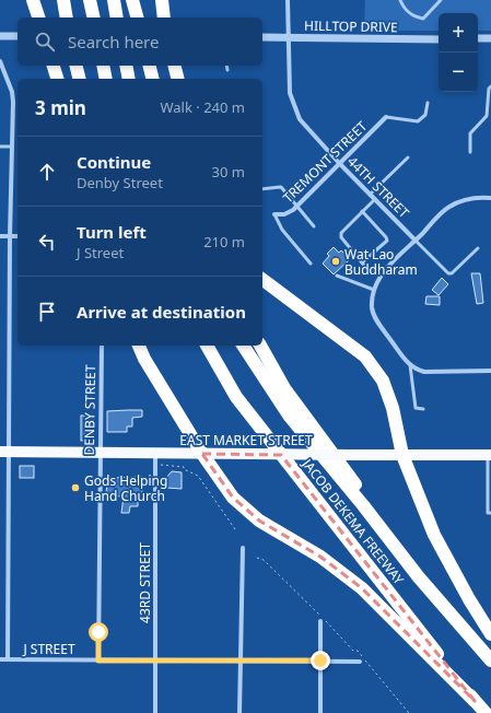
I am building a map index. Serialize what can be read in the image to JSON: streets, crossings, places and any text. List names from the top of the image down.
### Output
{
  "streets": {
    "highway": ["JACOB DEKEMA FREEWAY"],
    "main road": ["EAST MARKET STREET"],
    "street": [
      "HILLTOP DRIVE",
      "TREMONT STREET",
      "44TH STREET",
      "DENBY STREET",
      "43RD STREET",
      "J STREET"
    ]
  },
  "crossings": [
    ["HILLTOP DRIVE", "44TH STREET"],
    ["TREMONT STREET", "44TH STREET"],
    ["DENBY STREET", "EAST MARKET STREET"],
    ["DENBY STREET", "J STREET"],
    ["EAST MARKET STREET", "43RD STREET"],
    ["43RD STREET", "J STREET"]
  ],
  "places": ["Wat Lao Buddharam", "Gods Helping Hand Church"],
  "page": {
    "map_buttons": ["+", "−"],
    "search": "Search here",
    "heading": ["3 min", "Walk · 240 m"],
    "list": [
      ["Continue", "Denby Street", "30 m"],
      ["Turn left", "J Street", "210 m"],
      "Arrive at destination"
    ]
  }
}
